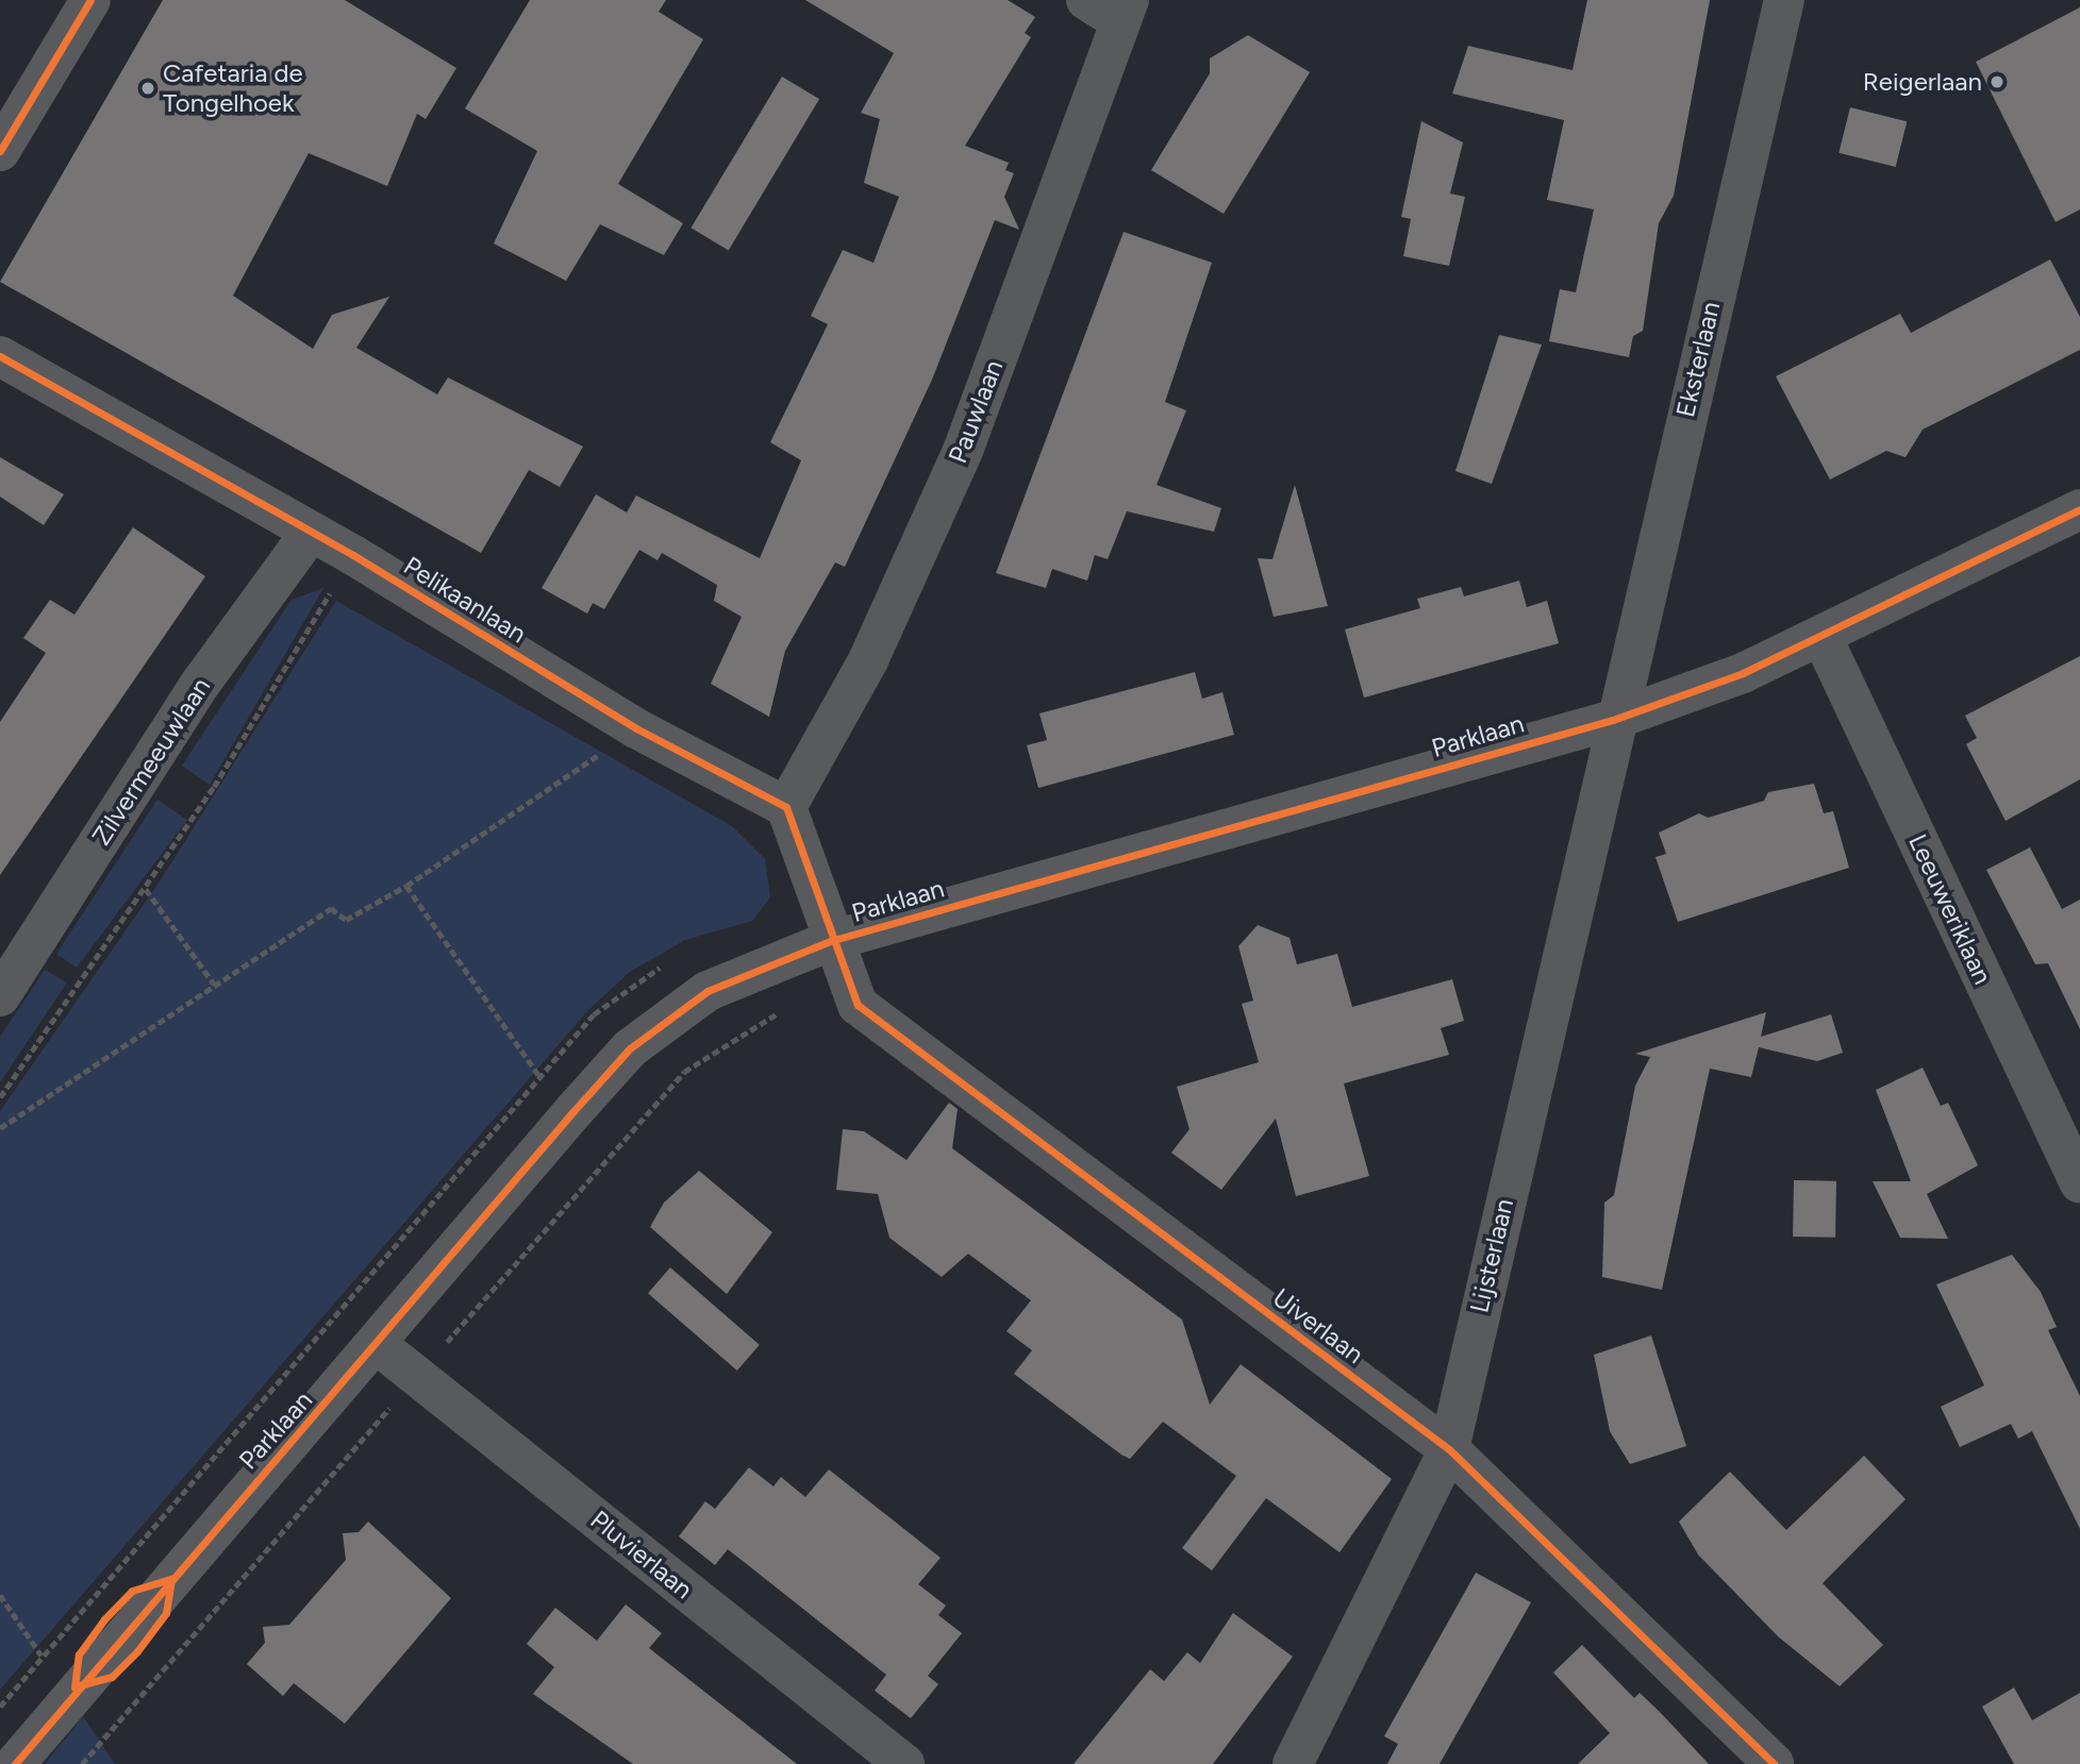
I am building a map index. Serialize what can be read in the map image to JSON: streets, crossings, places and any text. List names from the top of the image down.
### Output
{
  "streets": {
    "street": [
      "Eksterlaan",
      "Pauwlaan",
      "Pelikaanlaan",
      "Parklaan",
      "Zilvermeeuwlaan",
      "Leeuweriklaan",
      "Lijsterlaan",
      "Uiverlaan",
      "Pluvierlaan"
    ]
  },
  "crossings": [
    ["Eksterlaan", "Parklaan"],
    ["Eksterlaan", "Lijsterlaan"],
    ["Pauwlaan", "Pelikaanlaan"],
    ["Pelikaanlaan", "Zilvermeeuwlaan"],
    ["Parklaan", "Leeuweriklaan"],
    ["Parklaan", "Lijsterlaan"],
    ["Parklaan", "Uiverlaan"],
    ["Parklaan", "Pluvierlaan"],
    ["Lijsterlaan", "Uiverlaan"]
  ],
  "places": ["Reigerlaan", "Cafetaria de Tongelhoek"]
}
